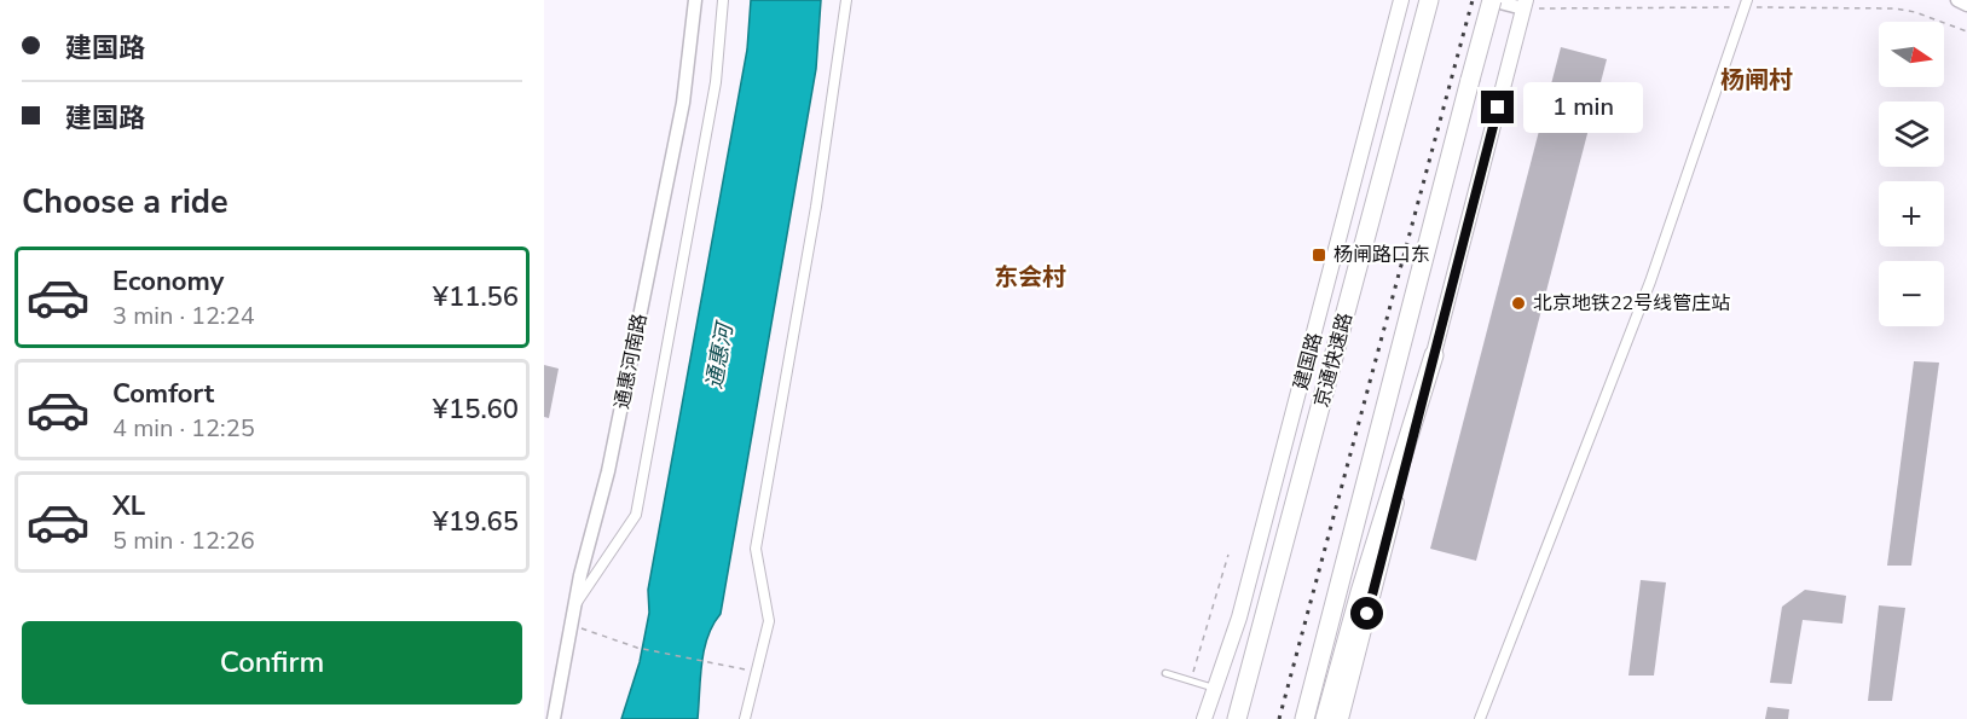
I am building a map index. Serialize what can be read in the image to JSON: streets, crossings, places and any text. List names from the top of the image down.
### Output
{
  "streets": {
    "highway": ["京通快速路"],
    "main road": ["建国路"],
    "street": ["通惠河南路"]
  },
  "districts": ["杨闸村", "东会村"],
  "water": ["通惠河"],
  "places": {
    "transit": ["杨闸路口东"],
    "other": ["北京地铁22号线管庄站"]
  },
  "north": "right",
  "page": {
    "banner": ["建国路", "建国路"],
    "map_buttons": ["+", "−"],
    "bubble": "1 min",
    "heading": "Choose a ride",
    "list": [
      {
        "name": "Economy",
        "note": "3 min · 12:24",
        "value": "¥11.56"
      },
      {
        "name": "Comfort",
        "note": "4 min · 12:25",
        "value": "¥15.60"
      },
      {
        "name": "XL",
        "note": "5 min · 12:26",
        "value": "¥19.65"
      }
    ],
    "buttons": "Confirm"
  }
}
